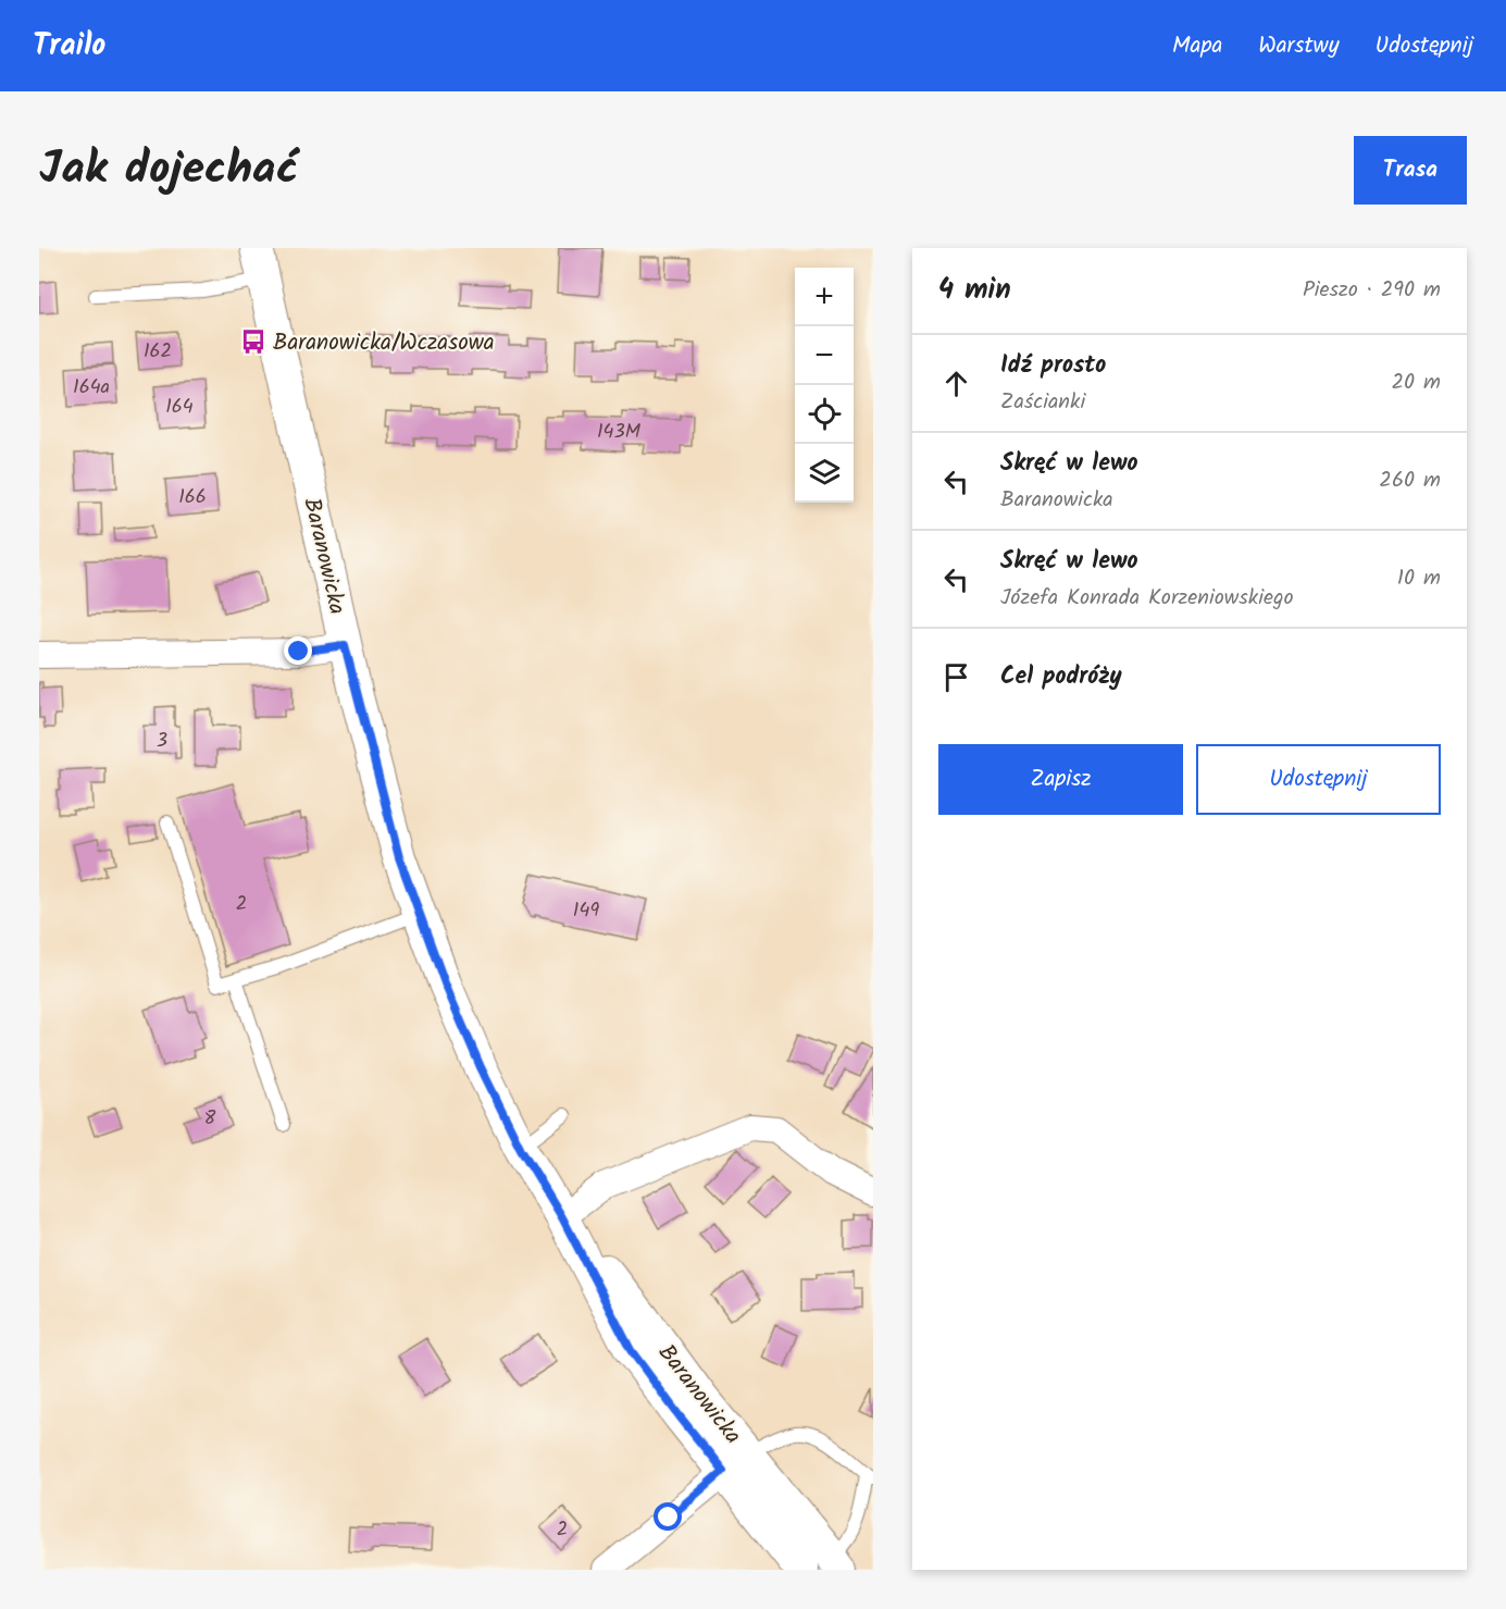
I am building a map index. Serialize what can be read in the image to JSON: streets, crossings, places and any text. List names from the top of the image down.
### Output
{
  "streets": {
    "street": ["Baranowicka"]
  },
  "places": {
    "bus stop": ["Baranowicka/Wczasowa"]
  },
  "house_numbers": [
    "162",
    "164a",
    "164",
    "143M",
    "166",
    "3",
    "2",
    "149",
    "8",
    "2"
  ],
  "page": {
    "header": "Trailo",
    "nav": ["Mapa", "Warstwy", "Udostępnij"],
    "title": "Jak dojechać",
    "buttons": [
      "Trasa",
      ["Zapisz", "Udostępnij"]
    ],
    "heading": ["4 min", "Pieszo · 290 m"],
    "map_buttons": ["+", "−"],
    "list": [
      ["Idź prosto", "Zaścianki", "20 m"],
      ["Skręć w lewo", "Baranowicka", "260 m"],
      ["Skręć w lewo", "Józefa Konrada Korzeniowskiego", "10 m"],
      "Cel podróży"
    ]
  }
}
